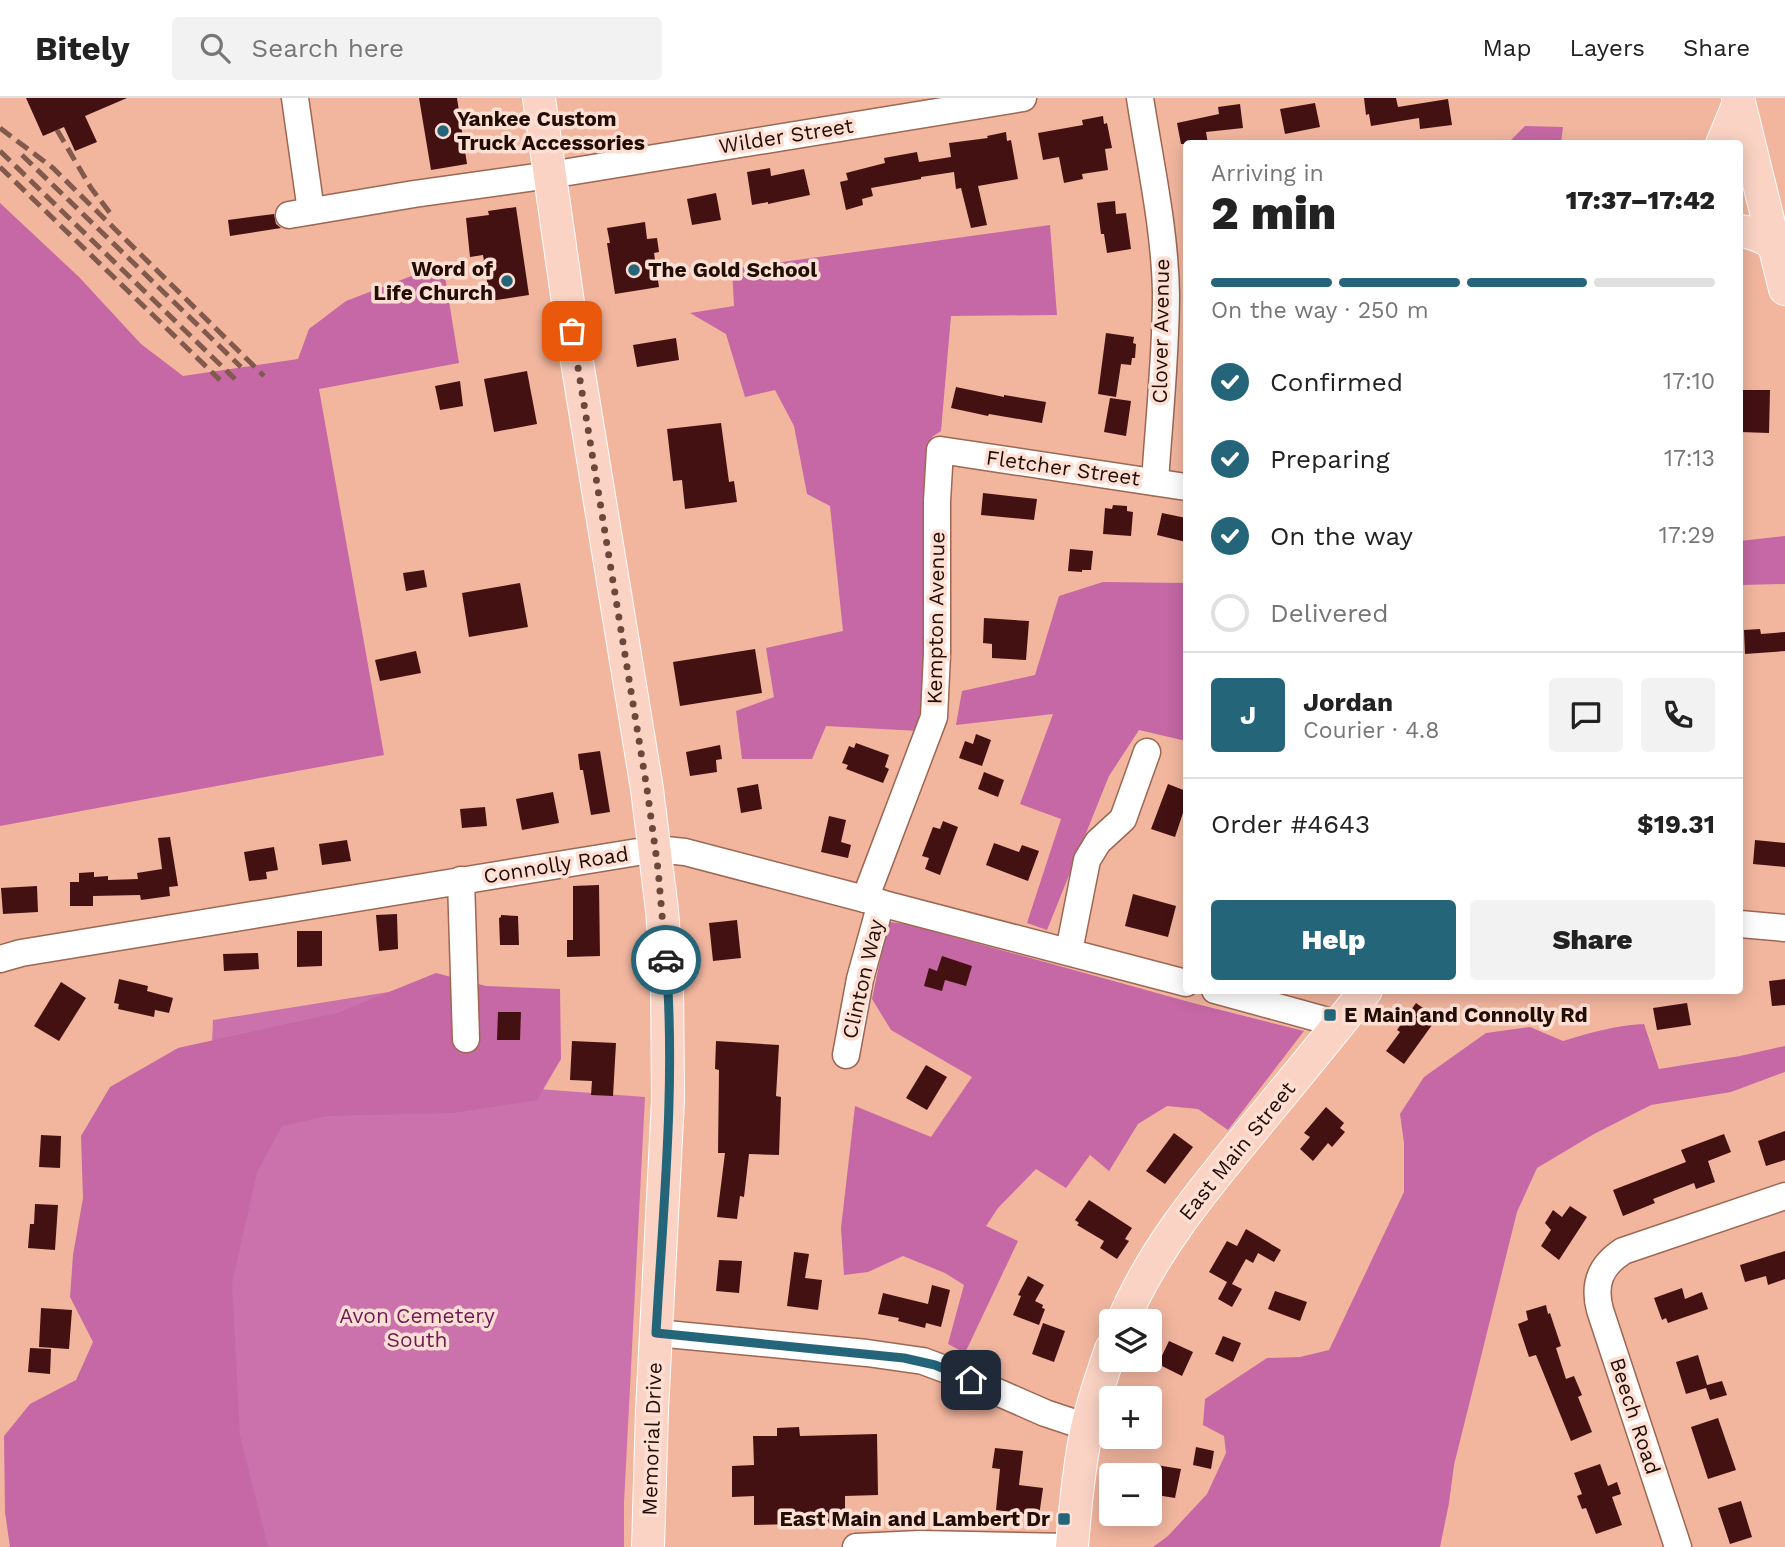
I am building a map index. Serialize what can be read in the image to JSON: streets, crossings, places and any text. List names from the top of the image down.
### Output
{
  "streets": {
    "main road": ["East Main Street", "Memorial Drive"],
    "street": [
      "Wilder Street",
      "Clover Avenue",
      "Fletcher Street",
      "Kempton Avenue",
      "Connolly Road",
      "Clinton Way",
      "Beech Road"
    ]
  },
  "crossings": [
    ["Wilder Street", "Memorial Drive"],
    ["Clover Avenue", "Fletcher Street"],
    ["Fletcher Street", "Kempton Avenue"],
    ["Kempton Avenue", "Connolly Road"],
    ["Kempton Avenue", "Clinton Way"],
    ["Connolly Road", "Clinton Way"],
    ["Connolly Road", "Memorial Drive"]
  ],
  "parks": ["Avon Cemetery South"],
  "places": {
    "other": ["Yankee Custom Truck Accessories", "The Gold School", "Word of Life Church"],
    "transit": ["E Main and Connolly Rd", "East Main and Lambert Dr"]
  },
  "page": {
    "header": "Bitely",
    "search": "Search here",
    "nav": ["Map", "Layers", "Share"],
    "heading": ["2 min", "Arriving in", "17:37–17:42"],
    "panel": [
      "Jordan",
      "Courier · 4.8",
      "Order #4643",
      "$19.31"
    ],
    "bar": "On the way · 250 m",
    "list": [
      ["Confirmed", "17:10"],
      ["Preparing", "17:13"],
      ["On the way", "17:29"],
      "Delivered"
    ],
    "round": "J",
    "buttons": ["Help", "Share"],
    "map_buttons": ["+", "−"]
  }
}
